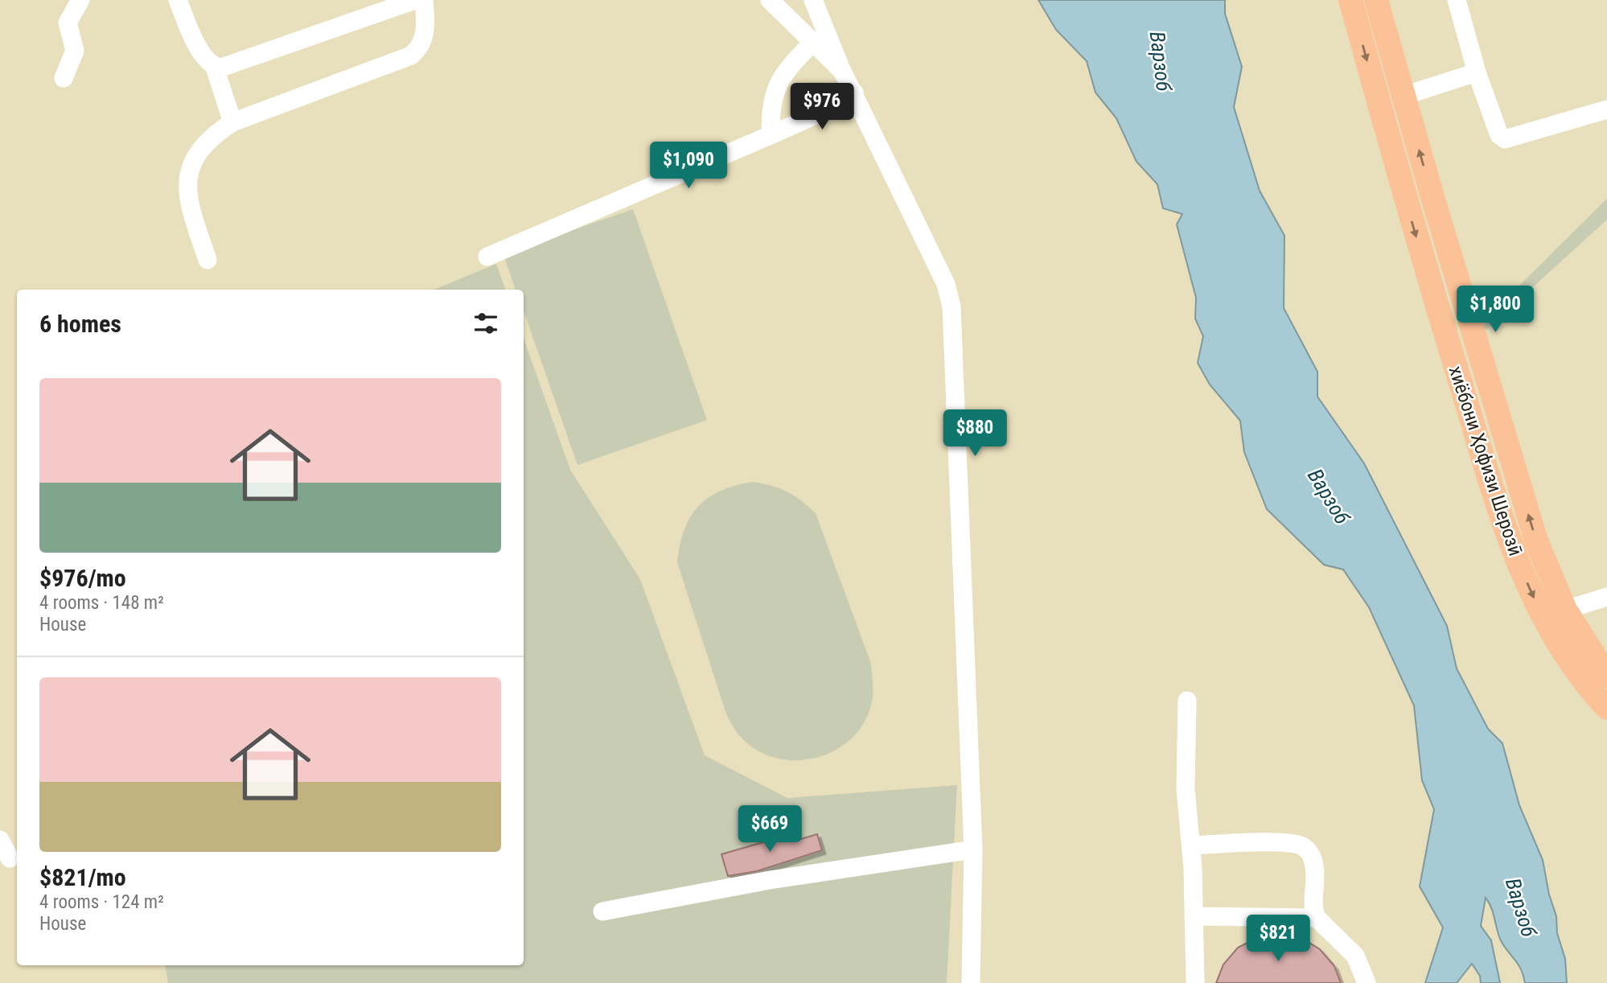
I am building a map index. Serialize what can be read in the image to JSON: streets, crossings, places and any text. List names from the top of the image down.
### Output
{
  "streets": {
    "main road": ["хиёбони Ҳофизи Шерозӣ"]
  },
  "water": ["Варзоб"],
  "page": {
    "price": [
      "$976",
      "$1,090",
      "$1,800",
      "$880",
      "$669",
      "$821"
    ],
    "heading": "6 homes",
    "list": [
      {
        "name": "$976/mo",
        "note": "4 rooms · 148 m² · House"
      },
      {
        "name": "$821/mo",
        "note": "4 rooms · 124 m² · House"
      }
    ]
  }
}
